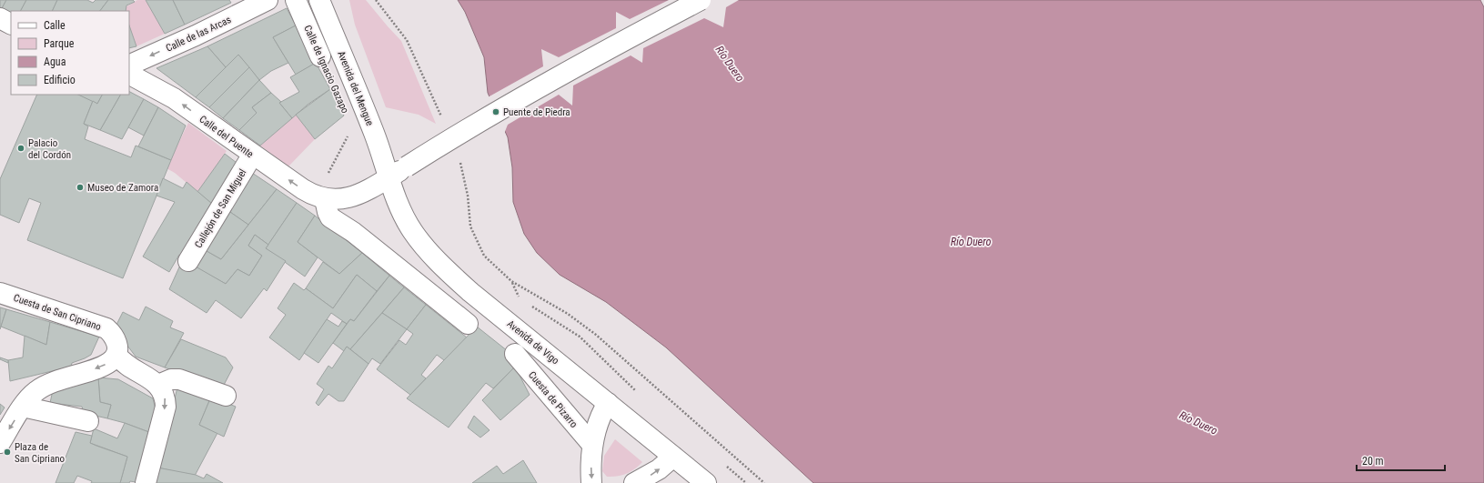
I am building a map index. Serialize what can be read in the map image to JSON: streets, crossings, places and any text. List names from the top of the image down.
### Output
{
  "streets": {
    "street": [
      "Calle de las Arcas",
      "Calle de Ignacio Gazapo",
      "Avenida del Mengue",
      "Calle del Puente",
      "Callejón de San Miguel",
      "Cuesta de San Cipriano",
      "Avenida de Vigo",
      "Cuesta de Pizarro"
    ]
  },
  "crossings": [
    ["Avenida del Mengue", "Calle del Puente"],
    ["Avenida del Mengue", "Avenida de Vigo"],
    ["Calle del Puente", "Callejón de San Miguel"],
    ["Calle del Puente", "Avenida de Vigo"]
  ],
  "one_way": ["Calle de las Arcas", "Calle del Puente"],
  "water": ["Río Duero"],
  "places": [
    "Puente de Piedra",
    "Palacio del Cordón",
    "Museo de Zamora",
    "Plaza de San Cipriano"
  ],
  "legend": [
    "Calle",
    "Parque",
    "Agua",
    "Edificio"
  ],
  "scale_bar": "20 m"
}
